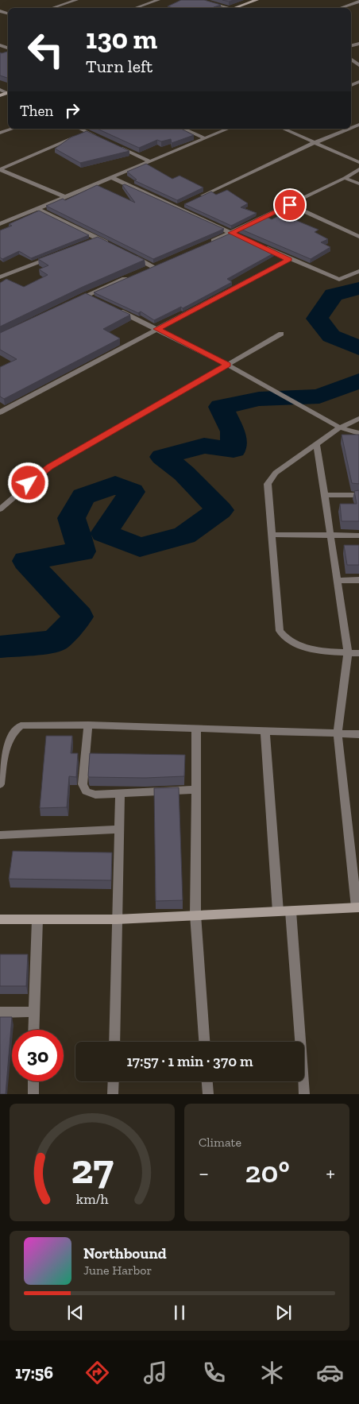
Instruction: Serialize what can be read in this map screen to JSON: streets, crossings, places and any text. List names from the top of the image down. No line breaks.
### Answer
{"page":{"turn":["130 m","Turn left"],"then":"Then","limit":"30","trip":"17:57 · 1 min · 370 m","tile":"Climate","heat":["−","20°","+"],"song":["Northbound","June Harbor"],"tabs":"17:56","gauge":["27","km/h"]}}
